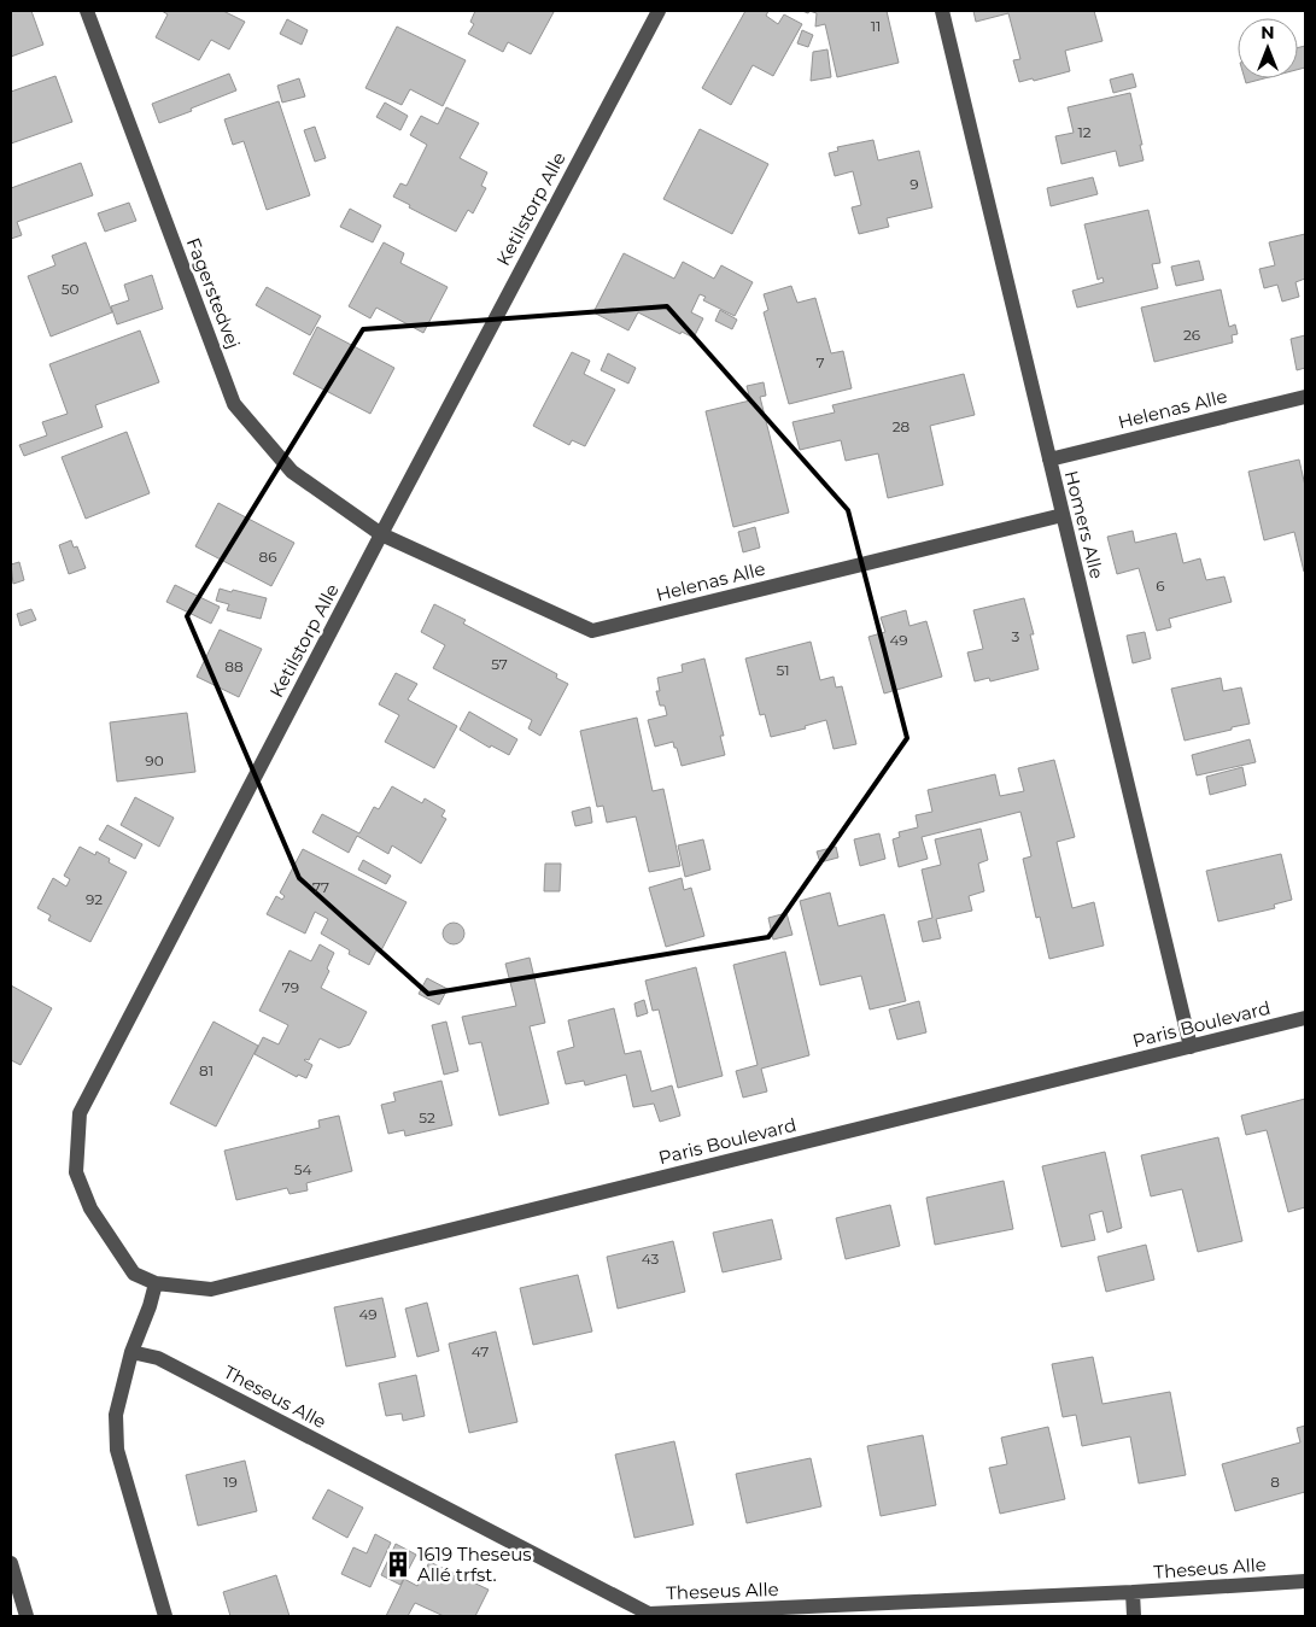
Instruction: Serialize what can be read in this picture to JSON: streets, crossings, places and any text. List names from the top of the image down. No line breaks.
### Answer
{"streets":{"street":["Ketilstorp Alle","Fagerstedvej","Helenas Alle","Homers Alle","Paris Boulevard","Theseus Alle"]},"crossings":[["Ketilstorp Alle","Fagerstedvej"],["Ketilstorp Alle","Helenas Alle"],["Ketilstorp Alle","Paris Boulevard"],["Fagerstedvej","Helenas Alle"],["Helenas Alle","Homers Alle"],["Homers Alle","Paris Boulevard"]],"places":{"building":["1619 Theseus Allé trfst."]},"house_numbers":["11","12","9","50","26","7","28","86","6","3","49","57","88","51","90","77","92","79","81","52","54","43","49","47","19","8"],"north":"top"}
